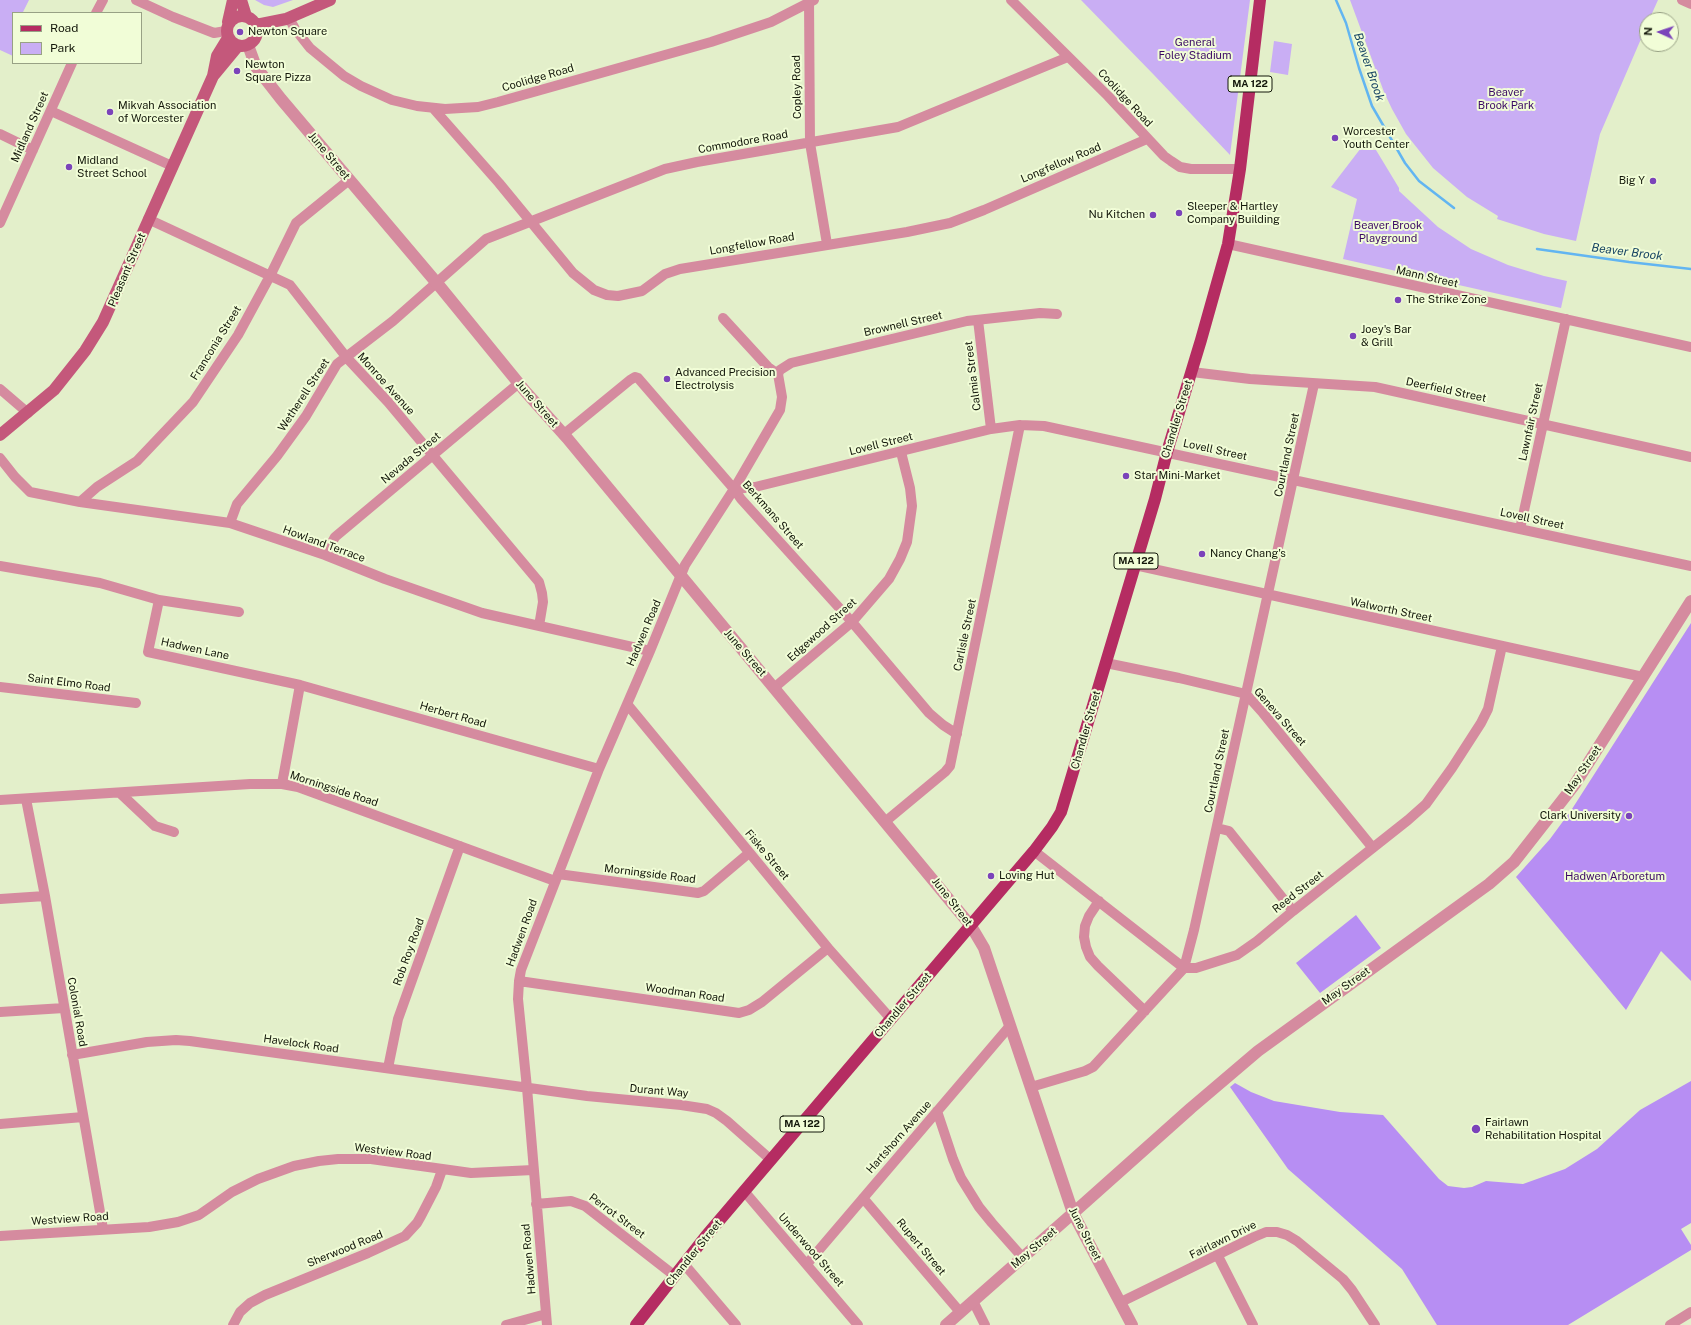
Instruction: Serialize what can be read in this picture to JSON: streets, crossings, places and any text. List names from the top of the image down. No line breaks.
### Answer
{"streets":{"main road":["MA 122","Pleasant Street","Chandler Street"],"street":["Coolidge Road","Copley Road","Midland Street","Commodore Road","June Street","Longfellow Road","Mann Street","Brownell Street","Franconia Street","Calmia Street","Monroe Avenue","Deerfield Street","Wetherell Street","Lawnfair Street","Lovell Street","Courtland Street","Nevada Street","Berkmans Street","Howland Terrace","Walworth Street","Edgewood Street","Hadwen Road","Carlisle Street","Hadwen Lane","Saint Elmo Road","Herbert Road","Geneva Street","May Street","Morningside Road","Fiske Street","Reed Street","Rob Roy Road","Woodman Road","Colonial Road","Havelock Road","Durant Way","Hartshorn Avenue","Westview Road","Perrot Street","Fairlawn Drive","Rupert Street","Sherwood Road","Underwood Street"]},"crossings":[["Coolidge Road","Copley Road"],["Coolidge Road","Commodore Road"],["Coolidge Road","Longfellow Road"],["Coolidge Road","Chandler Street"],["Copley Road","Commodore Road"],["Copley Road","Longfellow Road"],["Commodore Road","June Street"],["Commodore Road","Longfellow Road"],["Commodore Road","Wetherell Street"],["June Street","Pleasant Street"],["June Street","Franconia Street"],["June Street","Wetherell Street"],["June Street","Chandler Street"],["June Street","Courtland Street"],["June Street","Nevada Street"],["June Street","Berkmans Street"],["June Street","Edgewood Street"],["June Street","Hadwen Road"],["June Street","Carlisle Street"],["June Street","May Street"],["June Street","Hartshorn Avenue"],["June Street","Fairlawn Drive"],["Pleasant Street","Monroe Avenue"],["Mann Street","Chandler Street"],["Mann Street","Lawnfair Street"],["Brownell Street","Calmia Street"],["Franconia Street","Monroe Avenue"],["Franconia Street","Howland Terrace"],["Calmia Street","Lovell Street"],["Monroe Avenue","Wetherell Street"],["Monroe Avenue","Nevada Street"],["Monroe Avenue","Howland Terrace"],["Deerfield Street","Chandler Street"],["Deerfield Street","Lawnfair Street"],["Deerfield Street","Courtland Street"],["Wetherell Street","Howland Terrace"],["Chandler Street","Lovell Street"],["Chandler Street","Walworth Street"],["Chandler Street","Geneva Street"],["Chandler Street","Fiske Street"],["Chandler Street","Durant Way"],["Chandler Street","Perrot Street"],["Chandler Street","Underwood Street"],["Lawnfair Street","Lovell Street"],["Lovell Street","Courtland Street"],["Lovell Street","Berkmans Street"],["Lovell Street","Edgewood Street"],["Lovell Street","Carlisle Street"],["Courtland Street","Walworth Street"],["Courtland Street","Geneva Street"],["Courtland Street","Reed Street"],["Nevada Street","Howland Terrace"],["Berkmans Street","Edgewood Street"],["Berkmans Street","Carlisle Street"],["Howland Terrace","Hadwen Road"],["Walworth Street","May Street"],["Walworth Street","Reed Street"],["Hadwen Road","Herbert Road"],["Hadwen Road","Morningside Road"],["Hadwen Road","Fiske Street"],["Hadwen Road","Woodman Road"],["Hadwen Road","Havelock Road"],["Hadwen Road","Durant Way"],["Hadwen Road","Westview Road"],["Hadwen Road","Perrot Street"],["Hadwen Lane","Herbert Road"],["Geneva Street","Reed Street"],["May Street","Rupert Street"],["Morningside Road","Fiske Street"],["Morningside Road","Rob Roy Road"],["Morningside Road","Colonial Road"],["Fiske Street","Woodman Road"],["Rob Roy Road","Havelock Road"],["Colonial Road","Havelock Road"],["Colonial Road","Westview Road"],["Havelock Road","Durant Way"],["Hartshorn Avenue","Rupert Street"],["Hartshorn Avenue","Underwood Street"],["Westview Road","Sherwood Road"]],"water":["Beaver Brook"],"parks":["General Foley Stadium","Beaver Brook Park","Beaver Brook Playground","Hadwen Arboretum"],"places":["Newton Square","Newton Square Pizza","Mikvah Association of Worcester","Worcester Youth Center","Midland Street School","Big Y","Sleeper & Hartley Company Building","Nu Kitchen","The Strike Zone","Joey's Bar & Grill","Advanced Precision Electrolysis","Star Mini-Market","Nancy Chang's","Clark University","Loving Hut","Fairlawn Rehabilitation Hospital"],"legend":["Road","Park"],"north":"left"}
